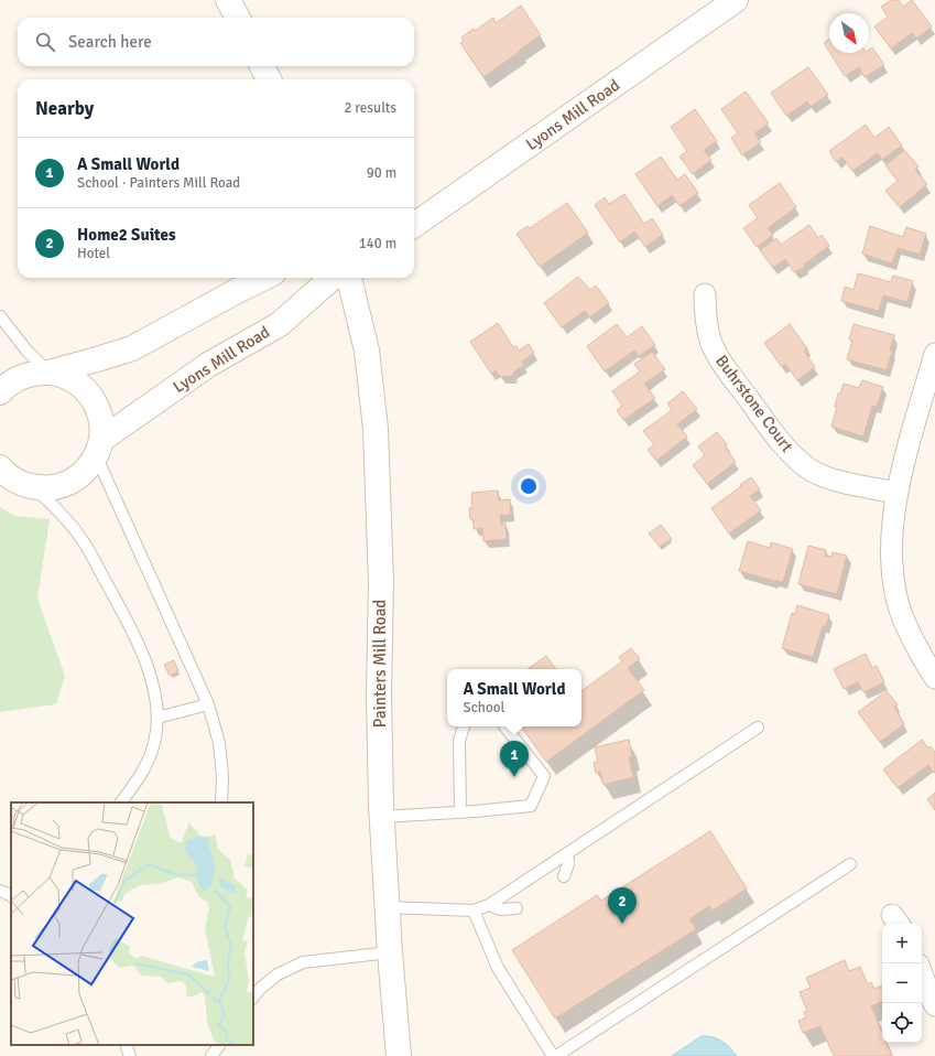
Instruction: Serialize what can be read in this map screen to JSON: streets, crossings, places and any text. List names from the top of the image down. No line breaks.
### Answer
{"streets":{"main road":["Lyons Mill Road","Painters Mill Road"],"street":["Buhrstone Court"]},"north":"bottom right","page":{"search":"Search here","heading":["Nearby","2 results"],"list":[{"mark":"1","name":"A Small World","note":"School · Painters Mill Road","value":"90 m"},{"mark":"2","name":"Home2 Suites","note":"Hotel","value":"140 m"}],"popup":["A Small World","School"],"pins":["1","2"],"map_buttons":["+","−"]}}
